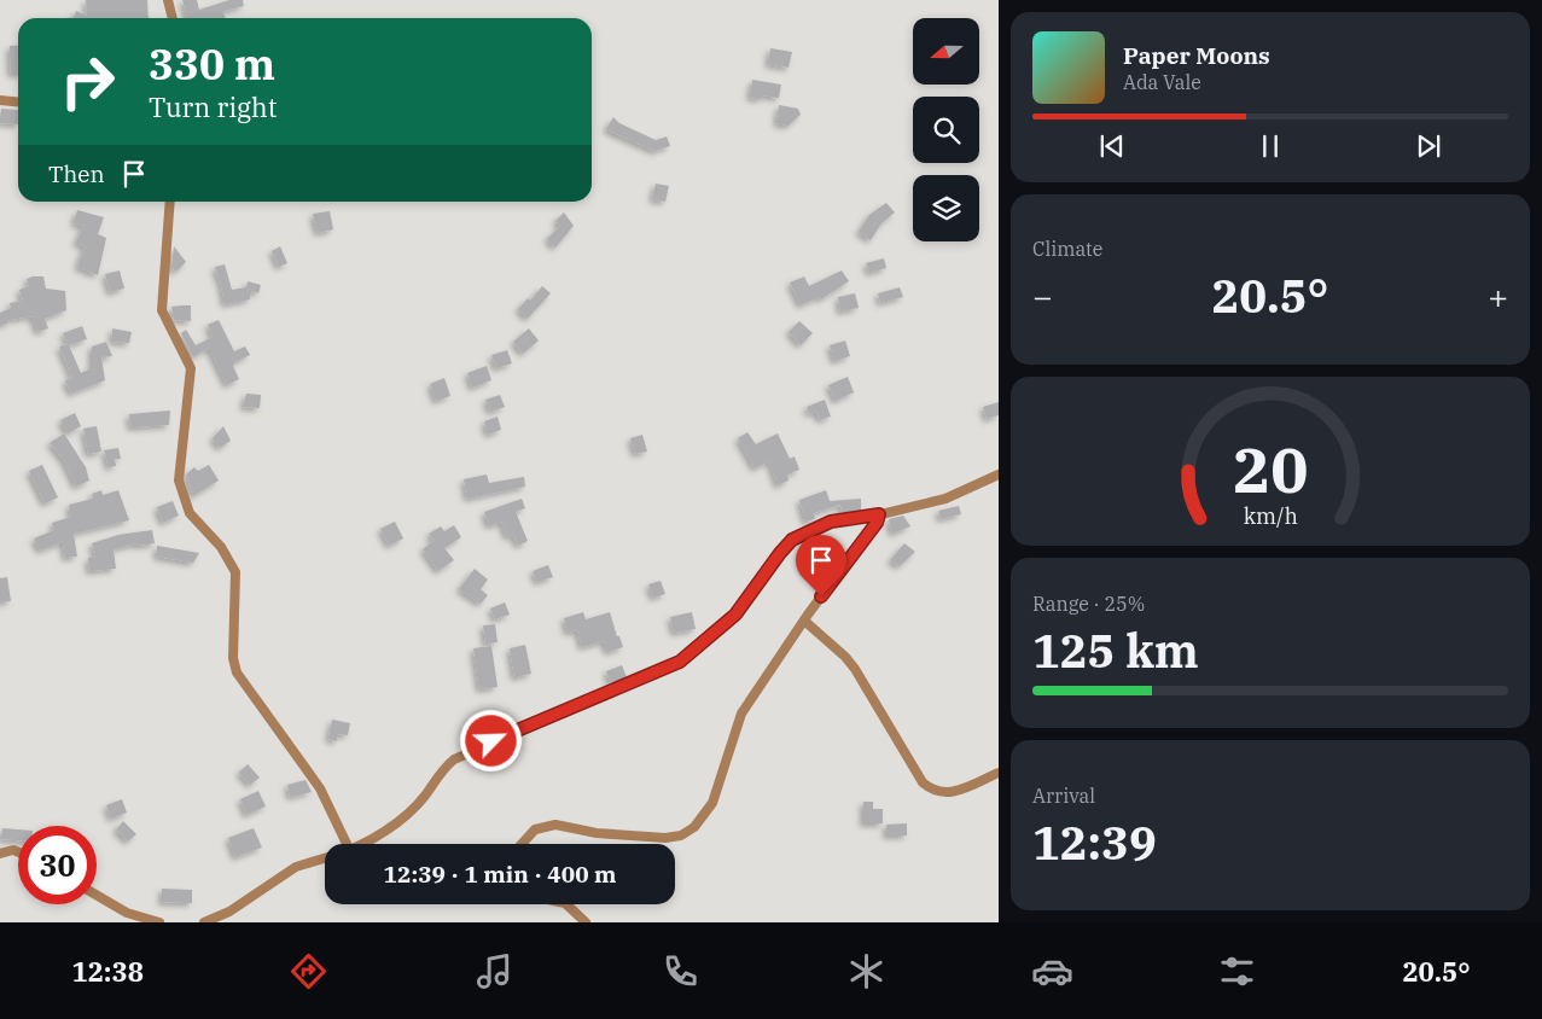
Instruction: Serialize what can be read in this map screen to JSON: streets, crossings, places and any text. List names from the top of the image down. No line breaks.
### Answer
{"north":"left","page":{"turn":["330 m","Turn right"],"song":["Paper Moons","Ada Vale"],"then":"Then","tile":["Climate",["Range · 25%","125 km"],["Arrival","12:39"]],"heat":["−","20.5°","+"],"limit":"30","trip":"12:39 · 1 min · 400 m","tabs":["12:38","20.5°"],"gauge":["20","km/h"]}}
